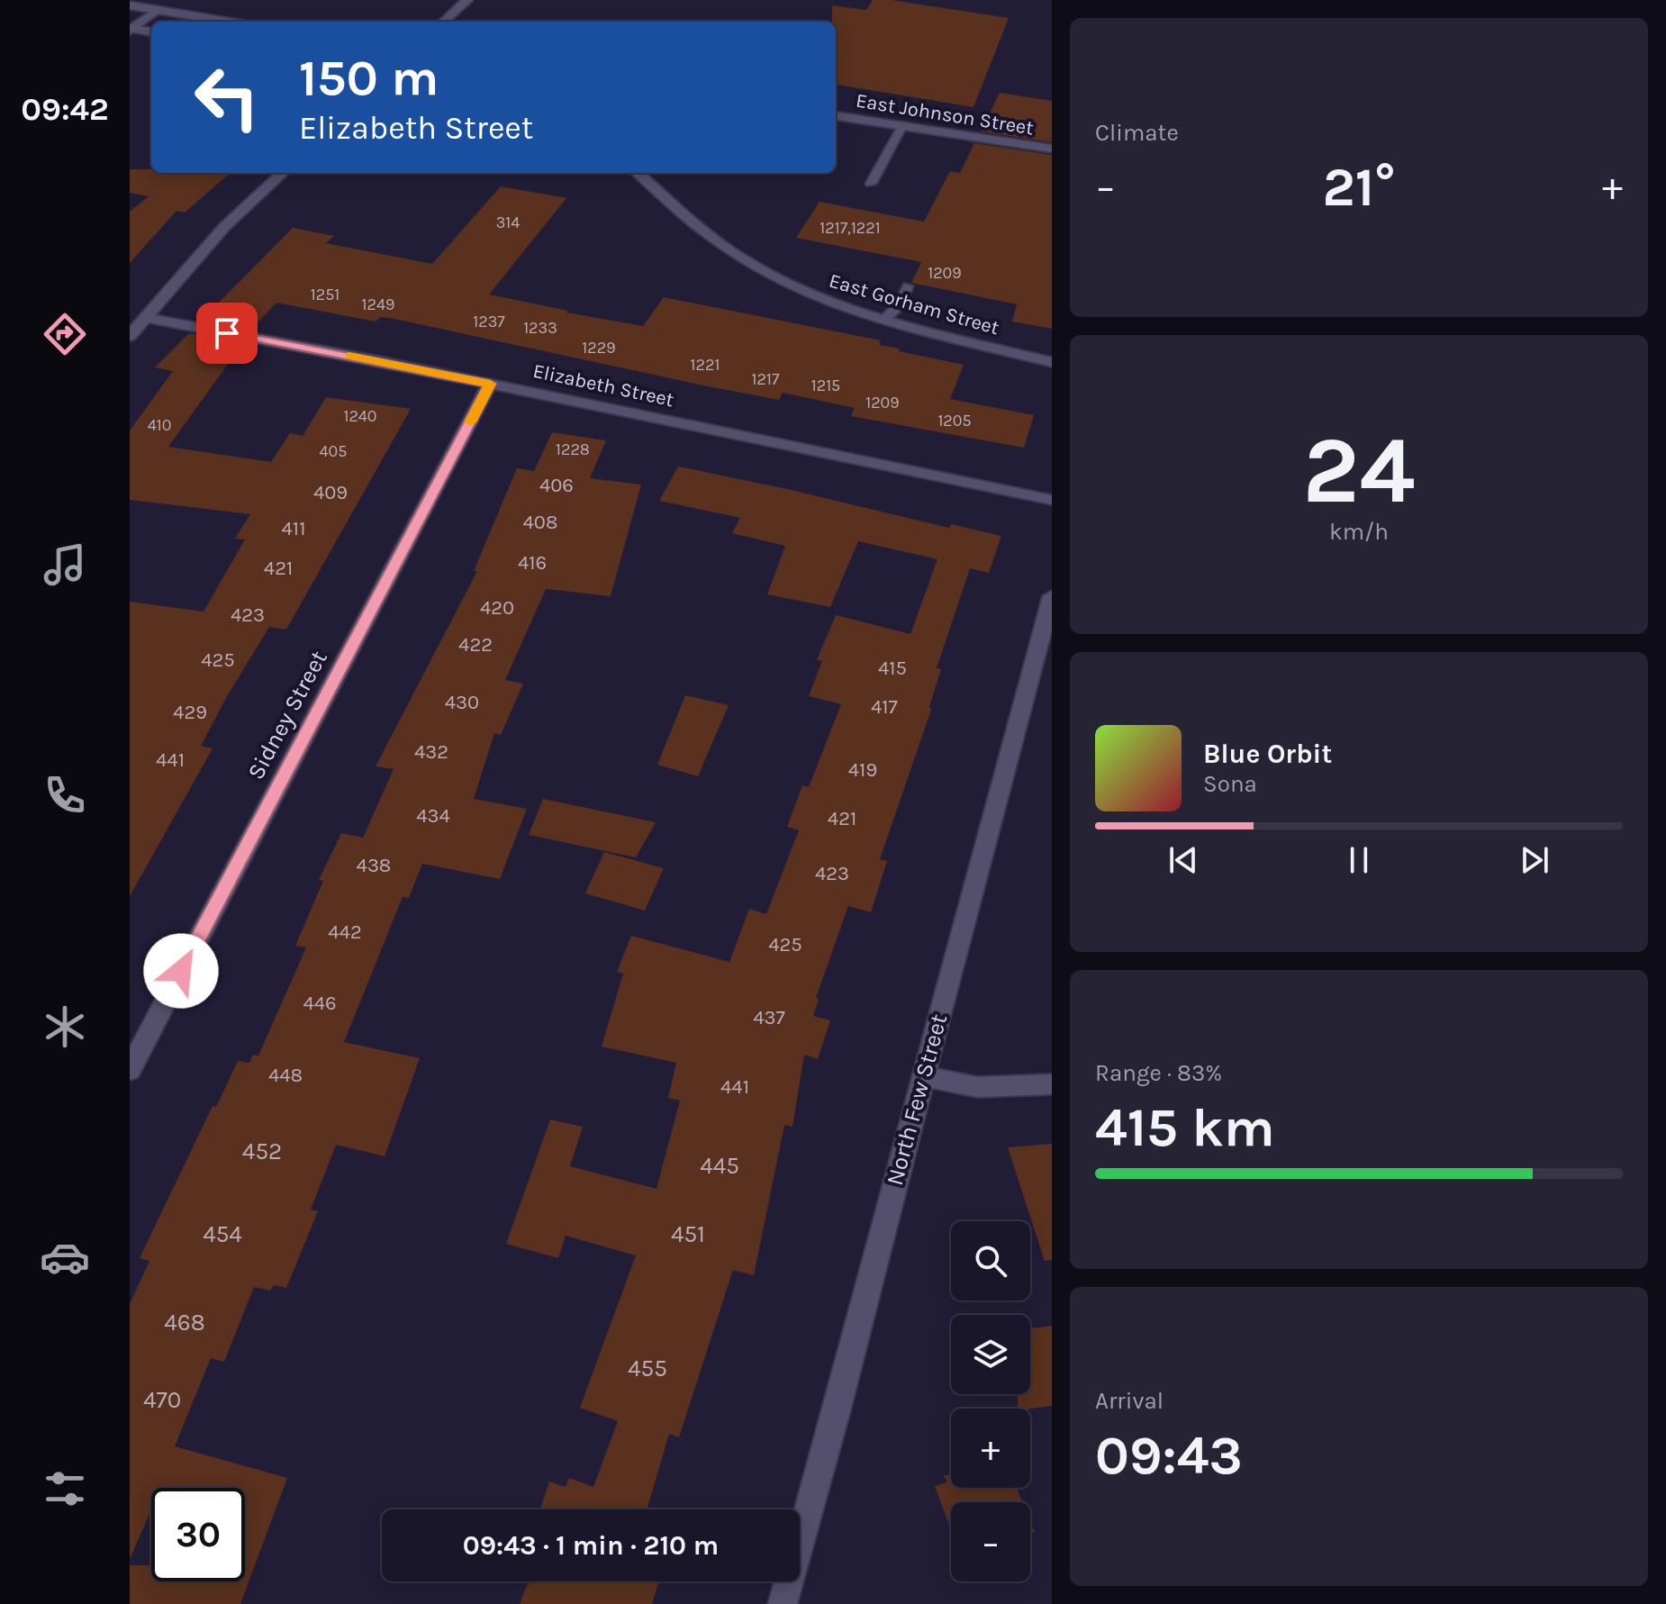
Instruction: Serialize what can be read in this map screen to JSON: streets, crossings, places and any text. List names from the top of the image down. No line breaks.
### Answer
{"streets":{"street":["East Johnson Street","East Gorham Street","Elizabeth Street","Sidney Street","North Few Street"]},"crossings":[["Elizabeth Street","Sidney Street"]],"house_numbers":["314","1217,1221","1209","1251","1249","1237","1233","1229","1221","1217","1215","1209","1240","1205","410","1228","405","406","409","408","411","416","421","420","423","422","425","415","430","417","429","432","441","419","434","421","438","423","442","425","446","437","448","441","452","445","454","451","468","455","470"],"page":{"tabs":"09:42","tile":["Climate",["24","km/h"],["Range · 83%","415 km"],["Arrival","09:43"]],"turn":["150 m","Elizabeth Street"],"heat":["−","21°","+"],"song":["Blue Orbit","Sona"],"map_buttons":["+","−"],"limit":"30","trip":"09:43 · 1 min · 210 m"}}
